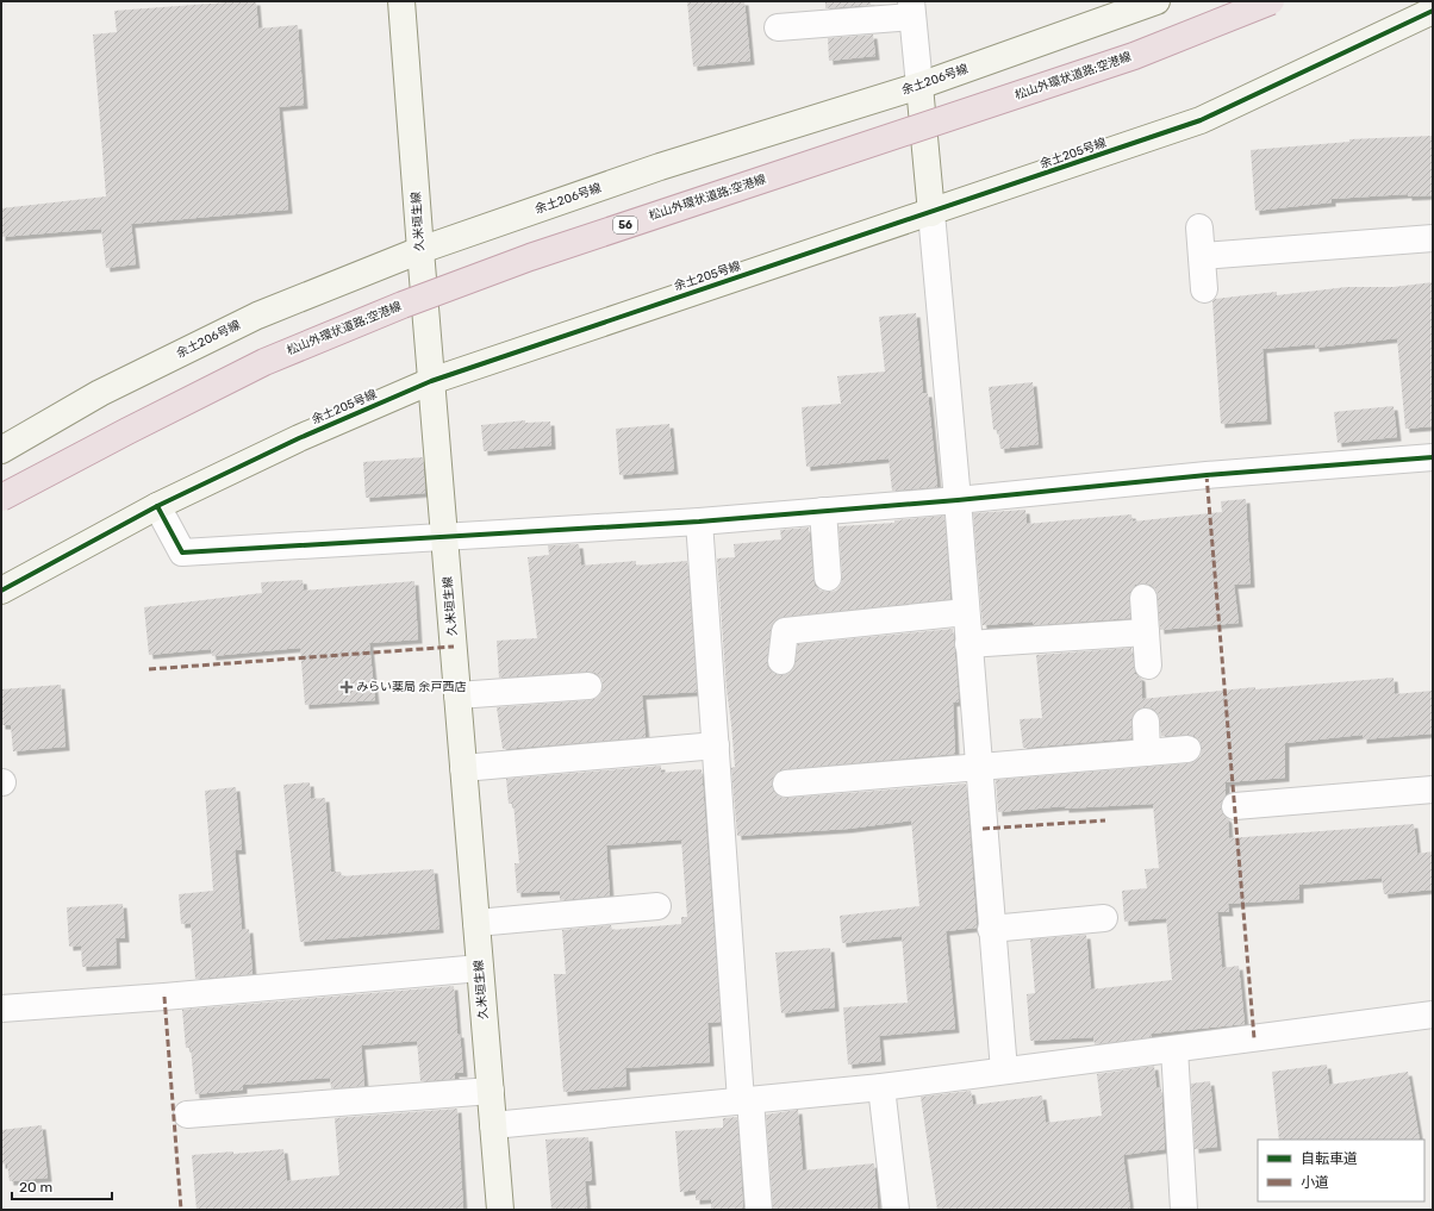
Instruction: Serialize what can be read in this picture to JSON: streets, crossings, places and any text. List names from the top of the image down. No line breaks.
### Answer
{"streets":{"highway":["松山外環状道路;空港線","56"],"street":["余土206号線","余土205号線","久米垣生線"]},"crossings":[["余土206号線","久米垣生線"],["余土205号線","久米垣生線"]],"places":{"health":["みらい薬局 余戸西店"]},"legend":["自転車道","小道"],"scale_bar":"20 m"}
